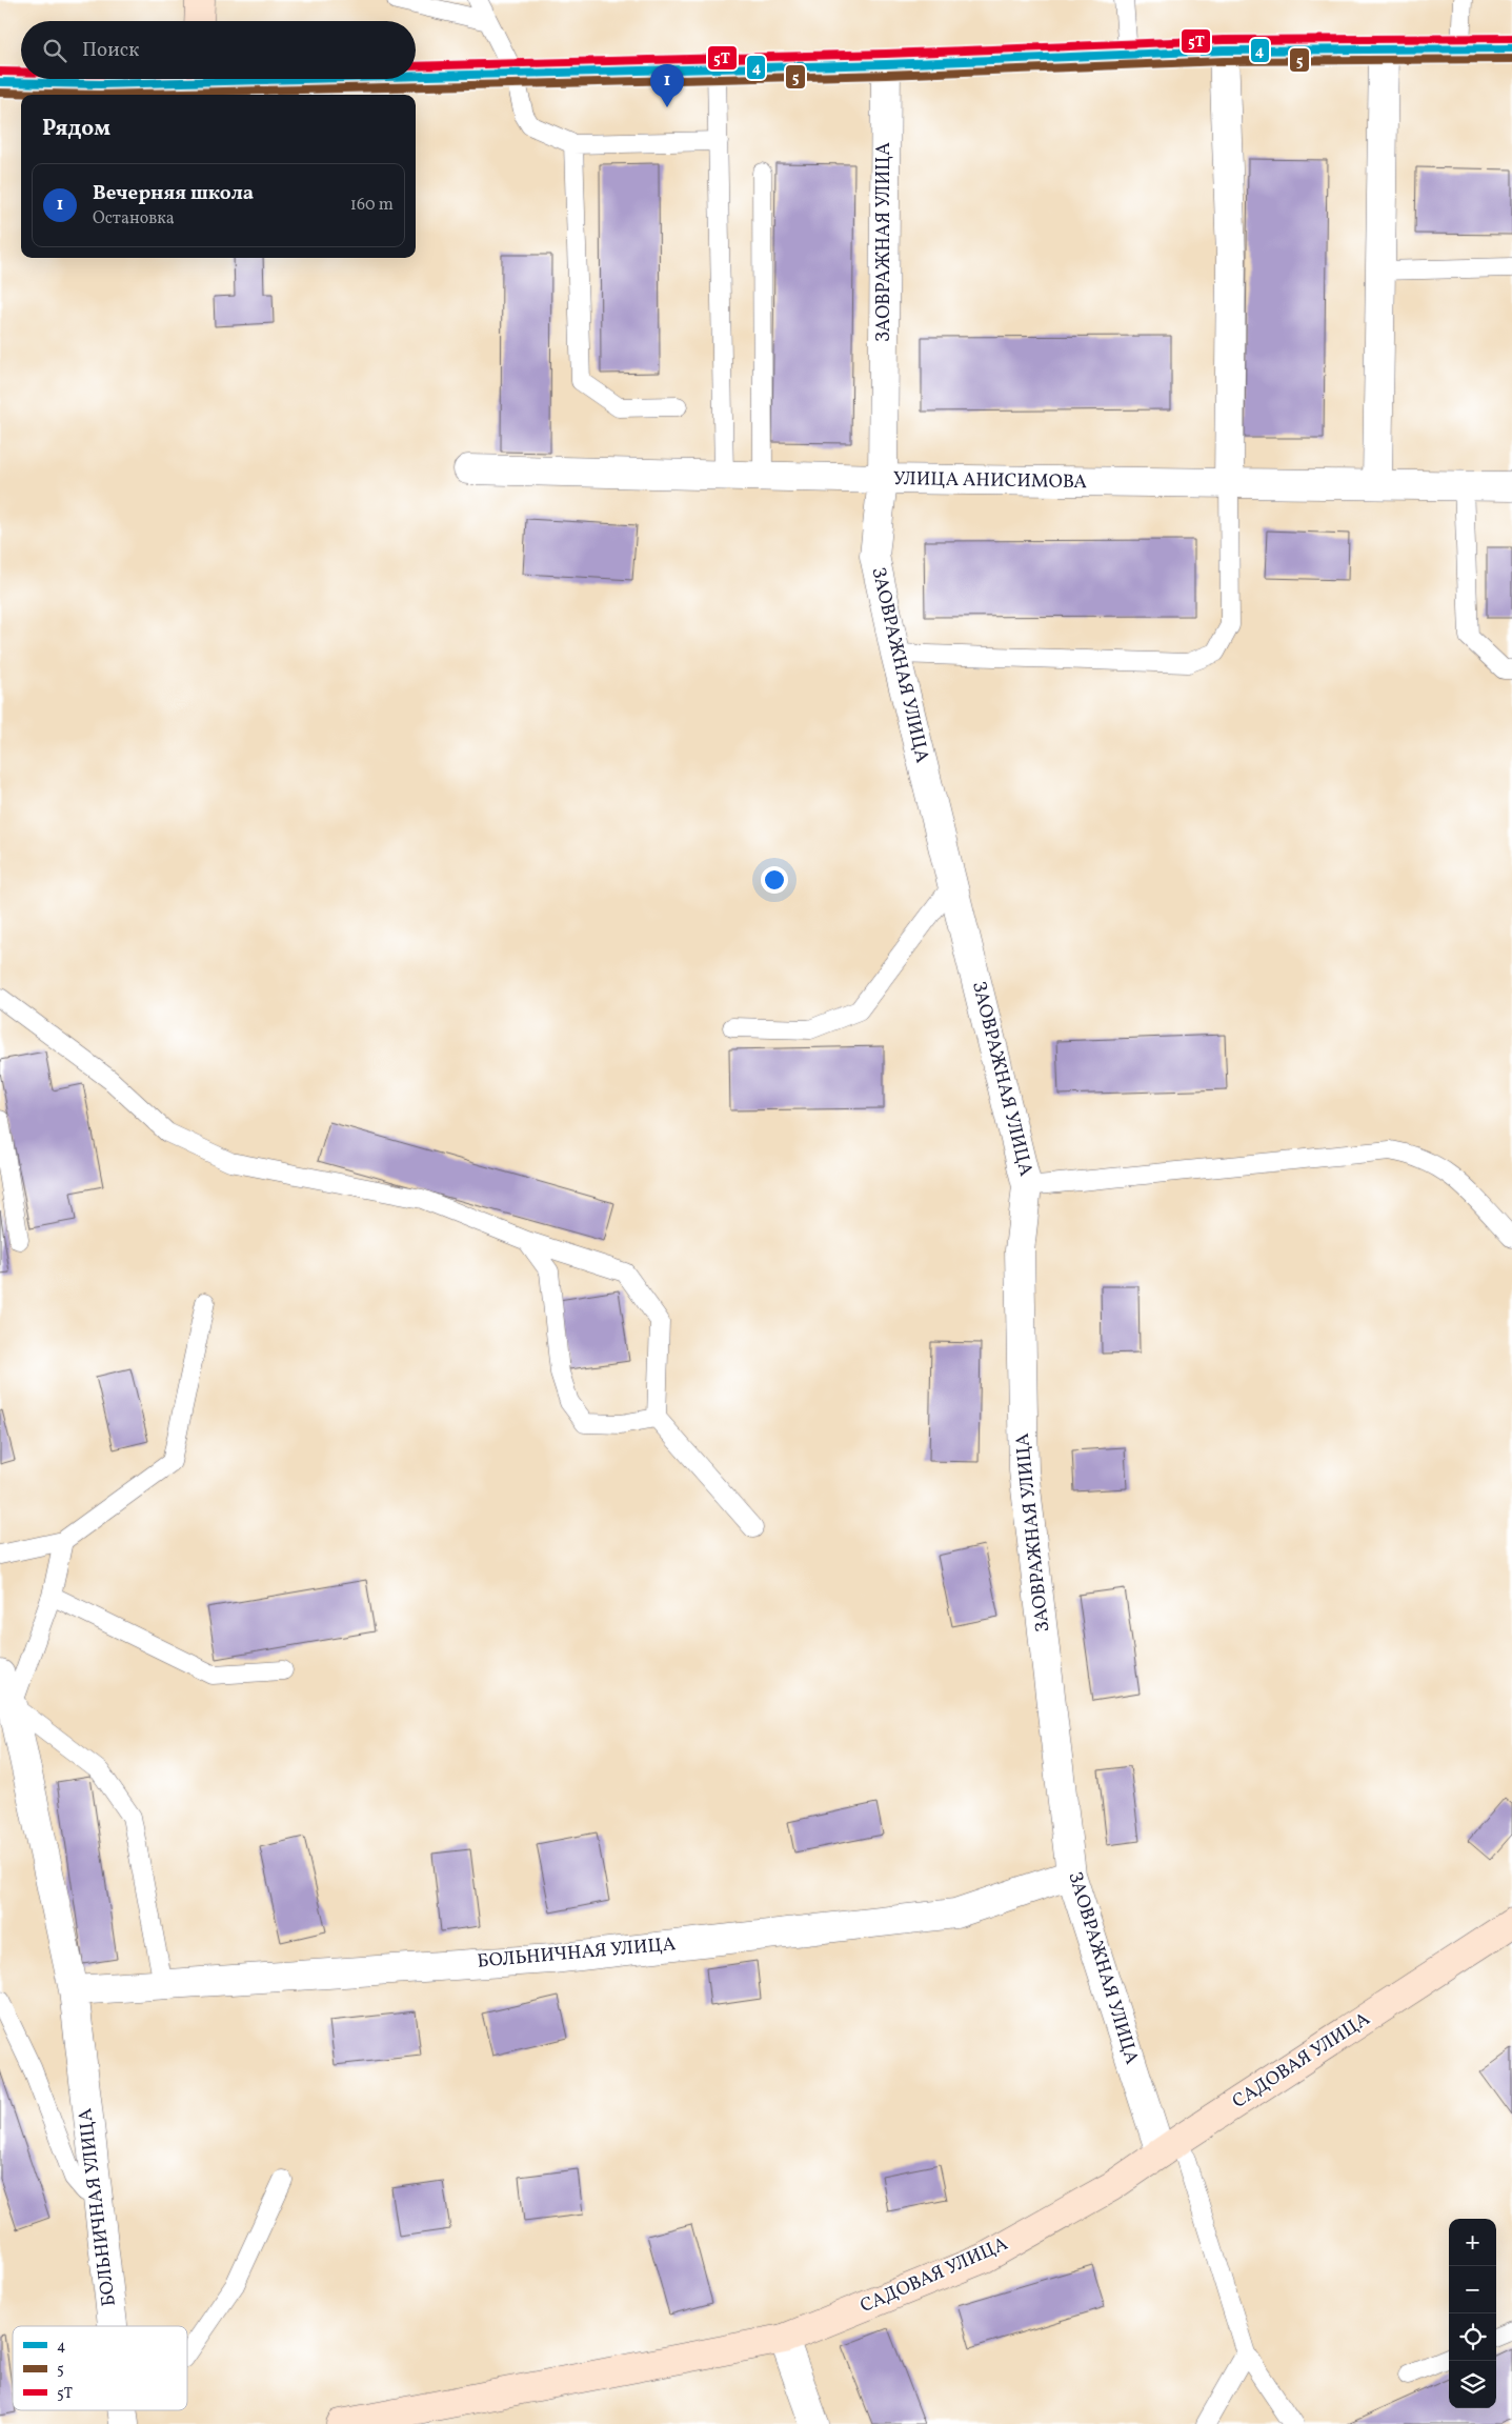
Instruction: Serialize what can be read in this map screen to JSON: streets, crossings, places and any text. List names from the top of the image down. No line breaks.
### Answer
{"streets":{"main road":["САДОВАЯ УЛИЦА"],"street":["ЗАОВРАЖНАЯ УЛИЦА","УЛИЦА АНИСИМОВА","БОЛЬНИЧНАЯ УЛИЦА"]},"crossings":[["ЗАОВРАЖНАЯ УЛИЦА","УЛИЦА АНИСИМОВА"],["ЗАОВРАЖНАЯ УЛИЦА","БОЛЬНИЧНАЯ УЛИЦА"],["ЗАОВРАЖНАЯ УЛИЦА","САДОВАЯ УЛИЦА"]],"lines":["transit line 5Т","transit line 4","transit line 5"],"legend":["4","5","5Т"],"page":{"search":"Поиск","pins":"1","heading":"Рядом","list":[{"mark":"1","name":"Вечерняя школа","note":"Остановка","value":"160 m"}],"map_buttons":["+","−"]}}
